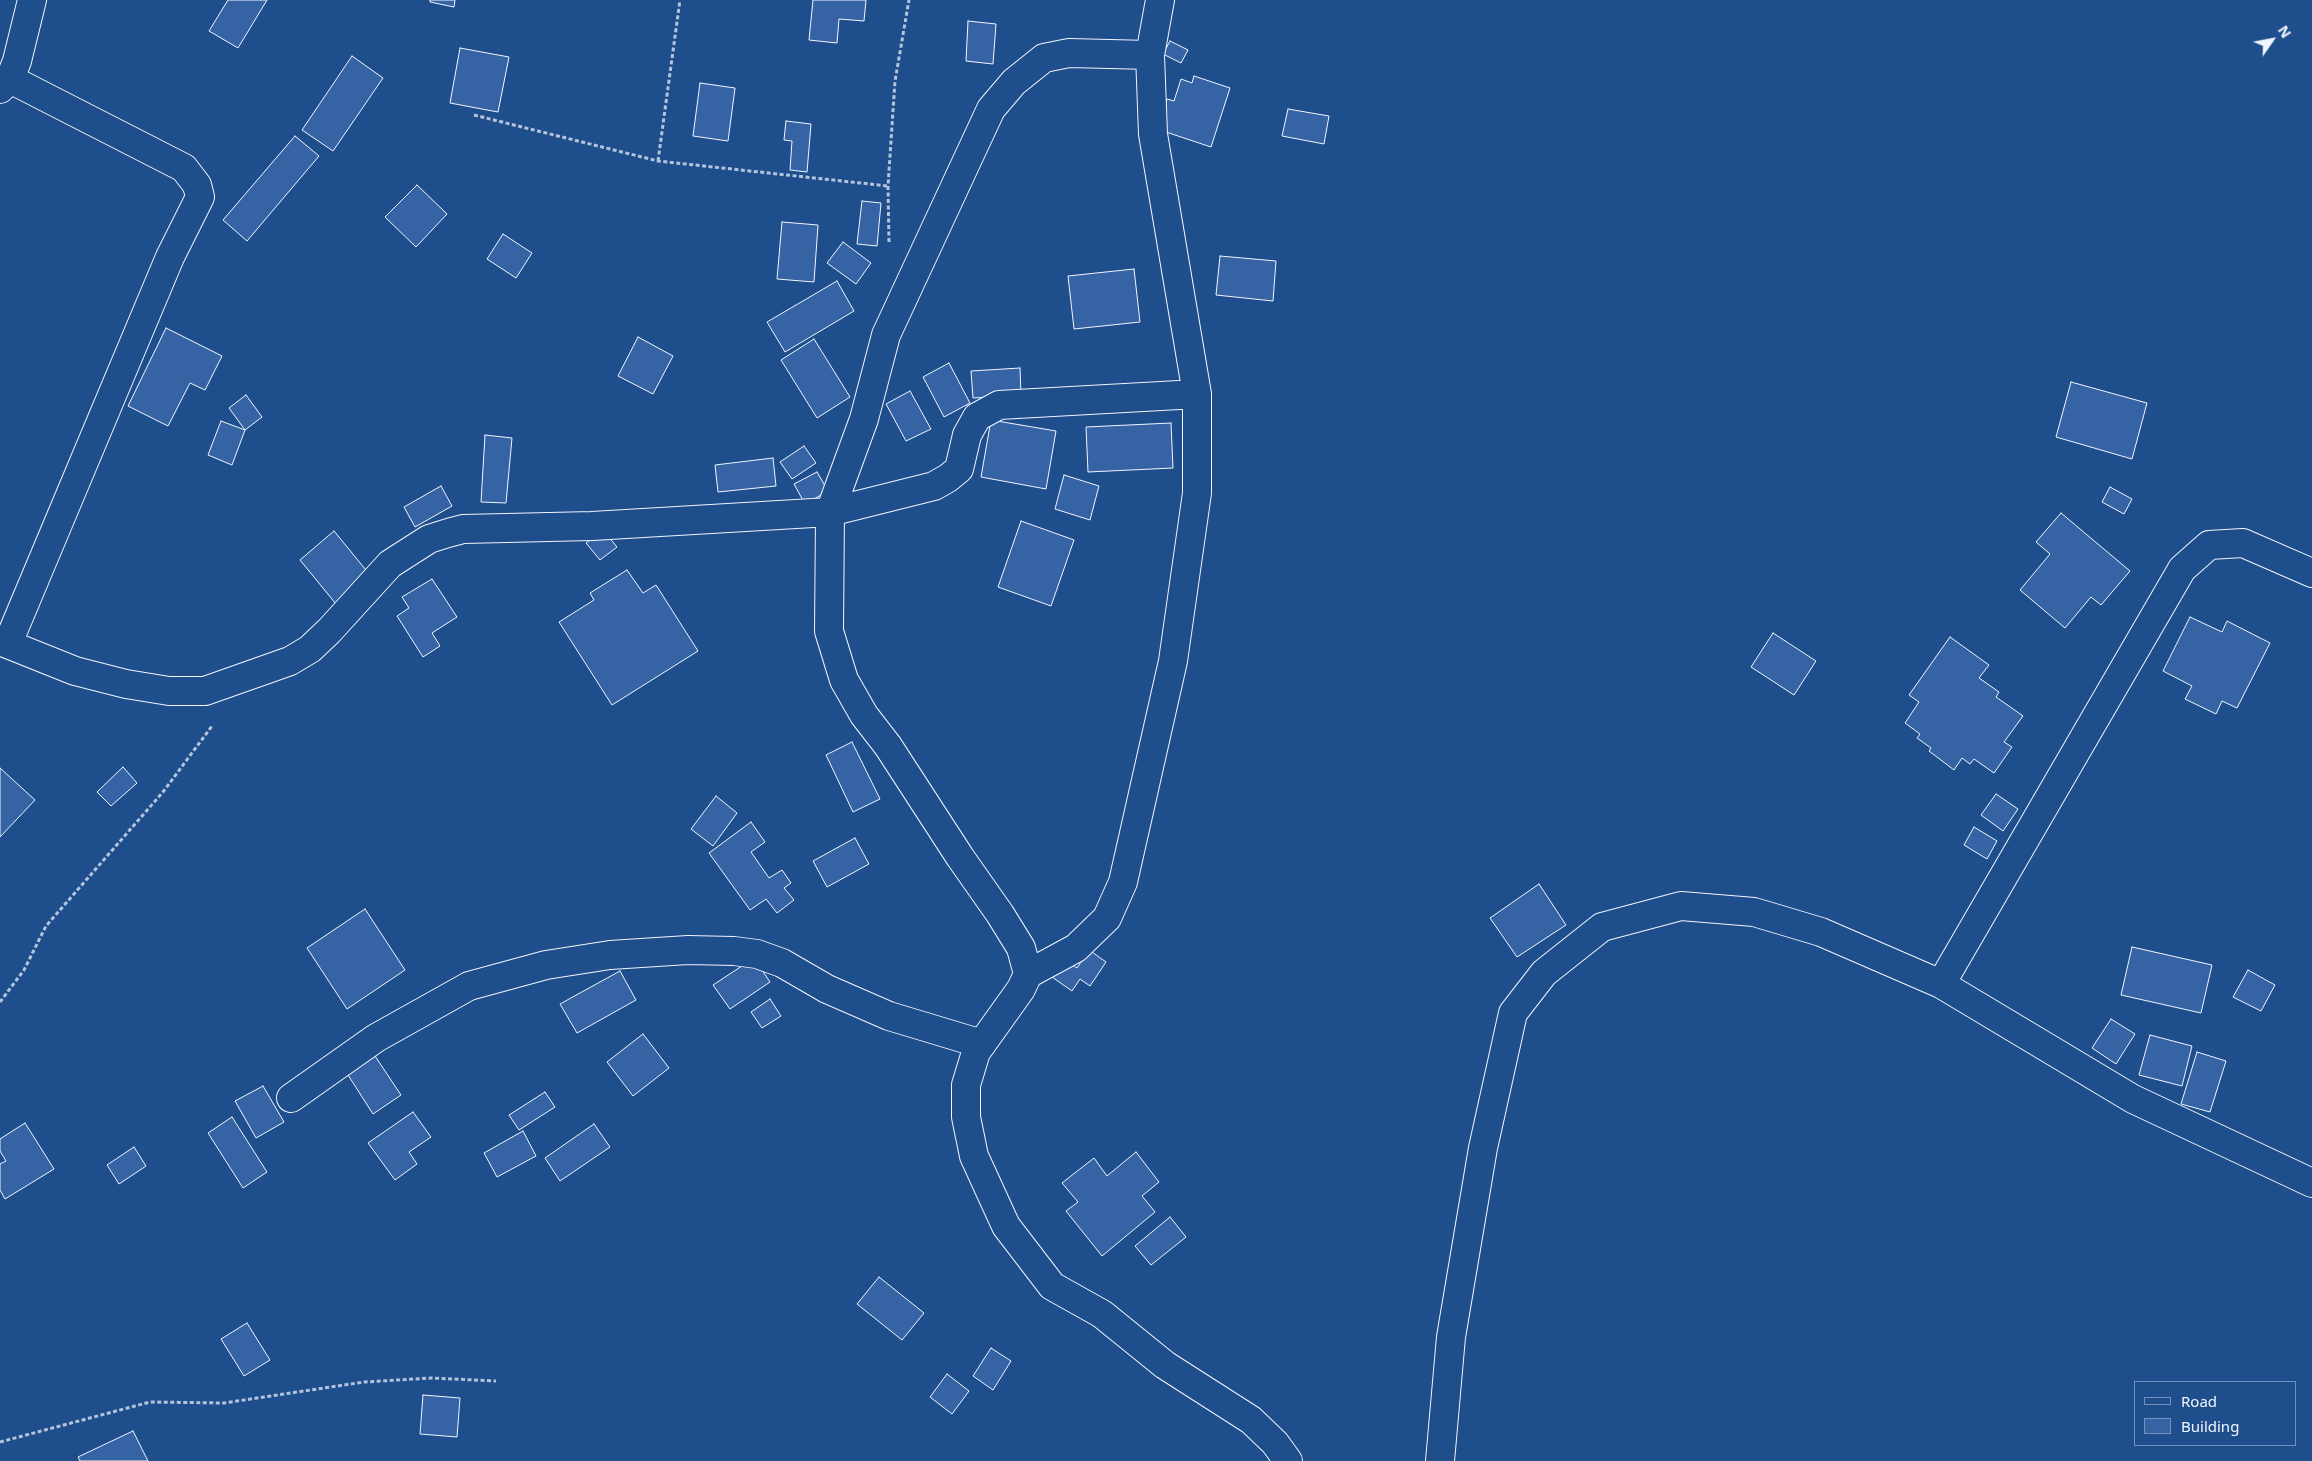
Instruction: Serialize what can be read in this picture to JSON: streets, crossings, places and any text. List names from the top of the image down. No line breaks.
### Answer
{"legend":["Road","Building"],"north":"top right"}
